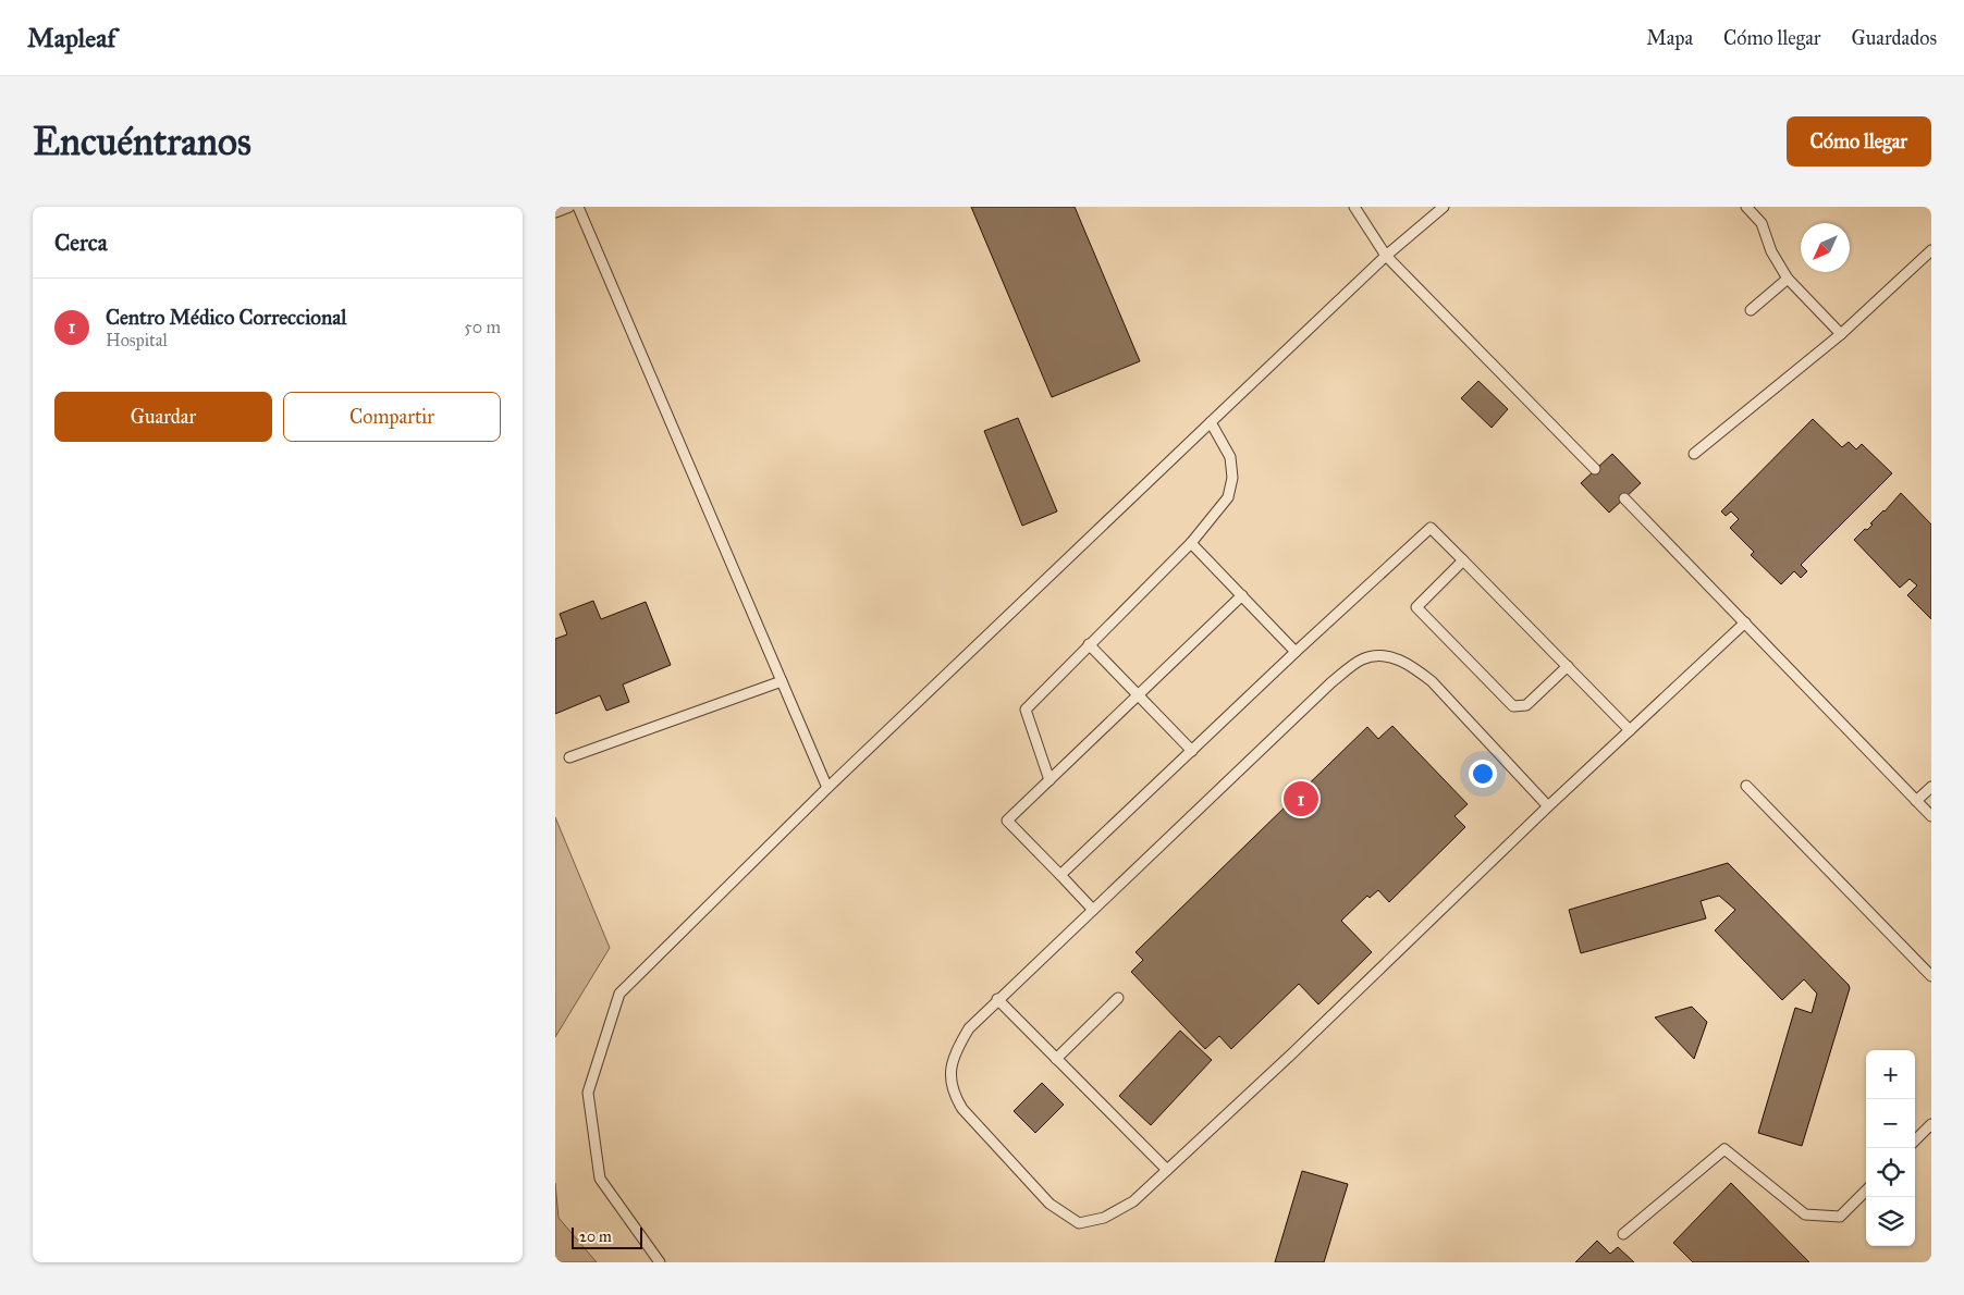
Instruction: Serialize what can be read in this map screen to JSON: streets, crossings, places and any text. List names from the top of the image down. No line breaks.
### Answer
{"scale_bar":"20 m","north":"bottom left","page":{"header":"Mapleaf","nav":["Mapa","Cómo llegar","Guardados"],"buttons":["Cómo llegar",["Guardar","Compartir"]],"title":"Encuéntranos","heading":"Cerca","list":[{"mark":"1","name":"Centro Médico Correccional","note":"Hospital","value":"50 m"}],"pins":"1","map_buttons":["+","−"],"scale":"20 m"}}
